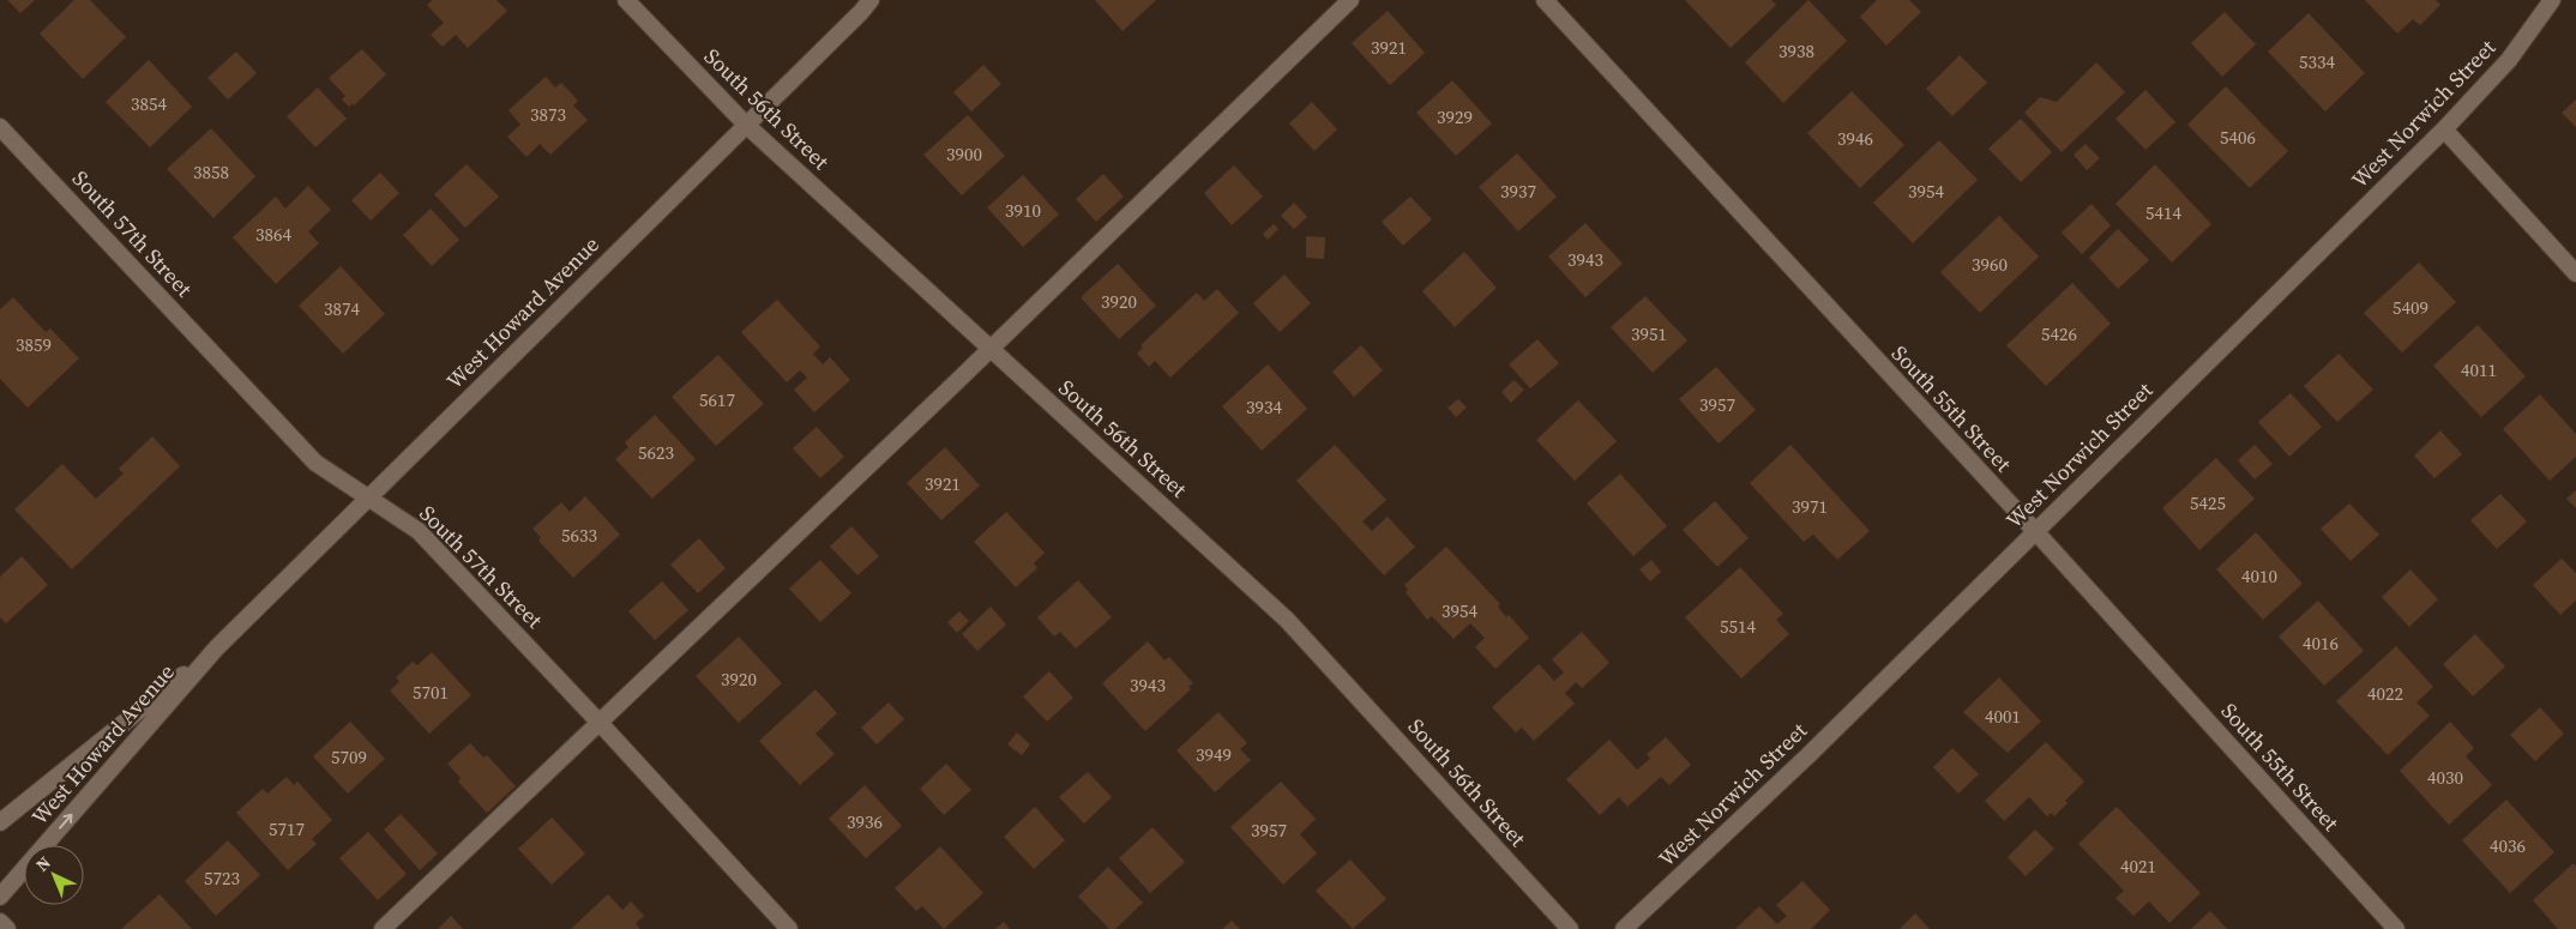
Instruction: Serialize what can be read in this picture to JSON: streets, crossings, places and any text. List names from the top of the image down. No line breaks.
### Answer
{"streets":{"street":["South 56th Street","West Norwich Street","South 57th Street","West Howard Avenue","South 55th Street"]},"crossings":[["South 56th Street","West Howard Avenue"],["West Norwich Street","South 55th Street"],["South 57th Street","West Howard Avenue"]],"house_numbers":["3921","3938","5334","3854","3873","3929","5406","3946","3900","3858","3937","3954","3910","5414","3864","3943","3960","3920","5409","3874","3951","5426","3859","4011","5617","3957","3934","5623","3921","5425","3971","5633","4010","3954","5514","4016","3920","3943","5701","4022","4001","3949","5709","4030","3936","5717","3957","4036","4021","5723"],"north":"top left"}
